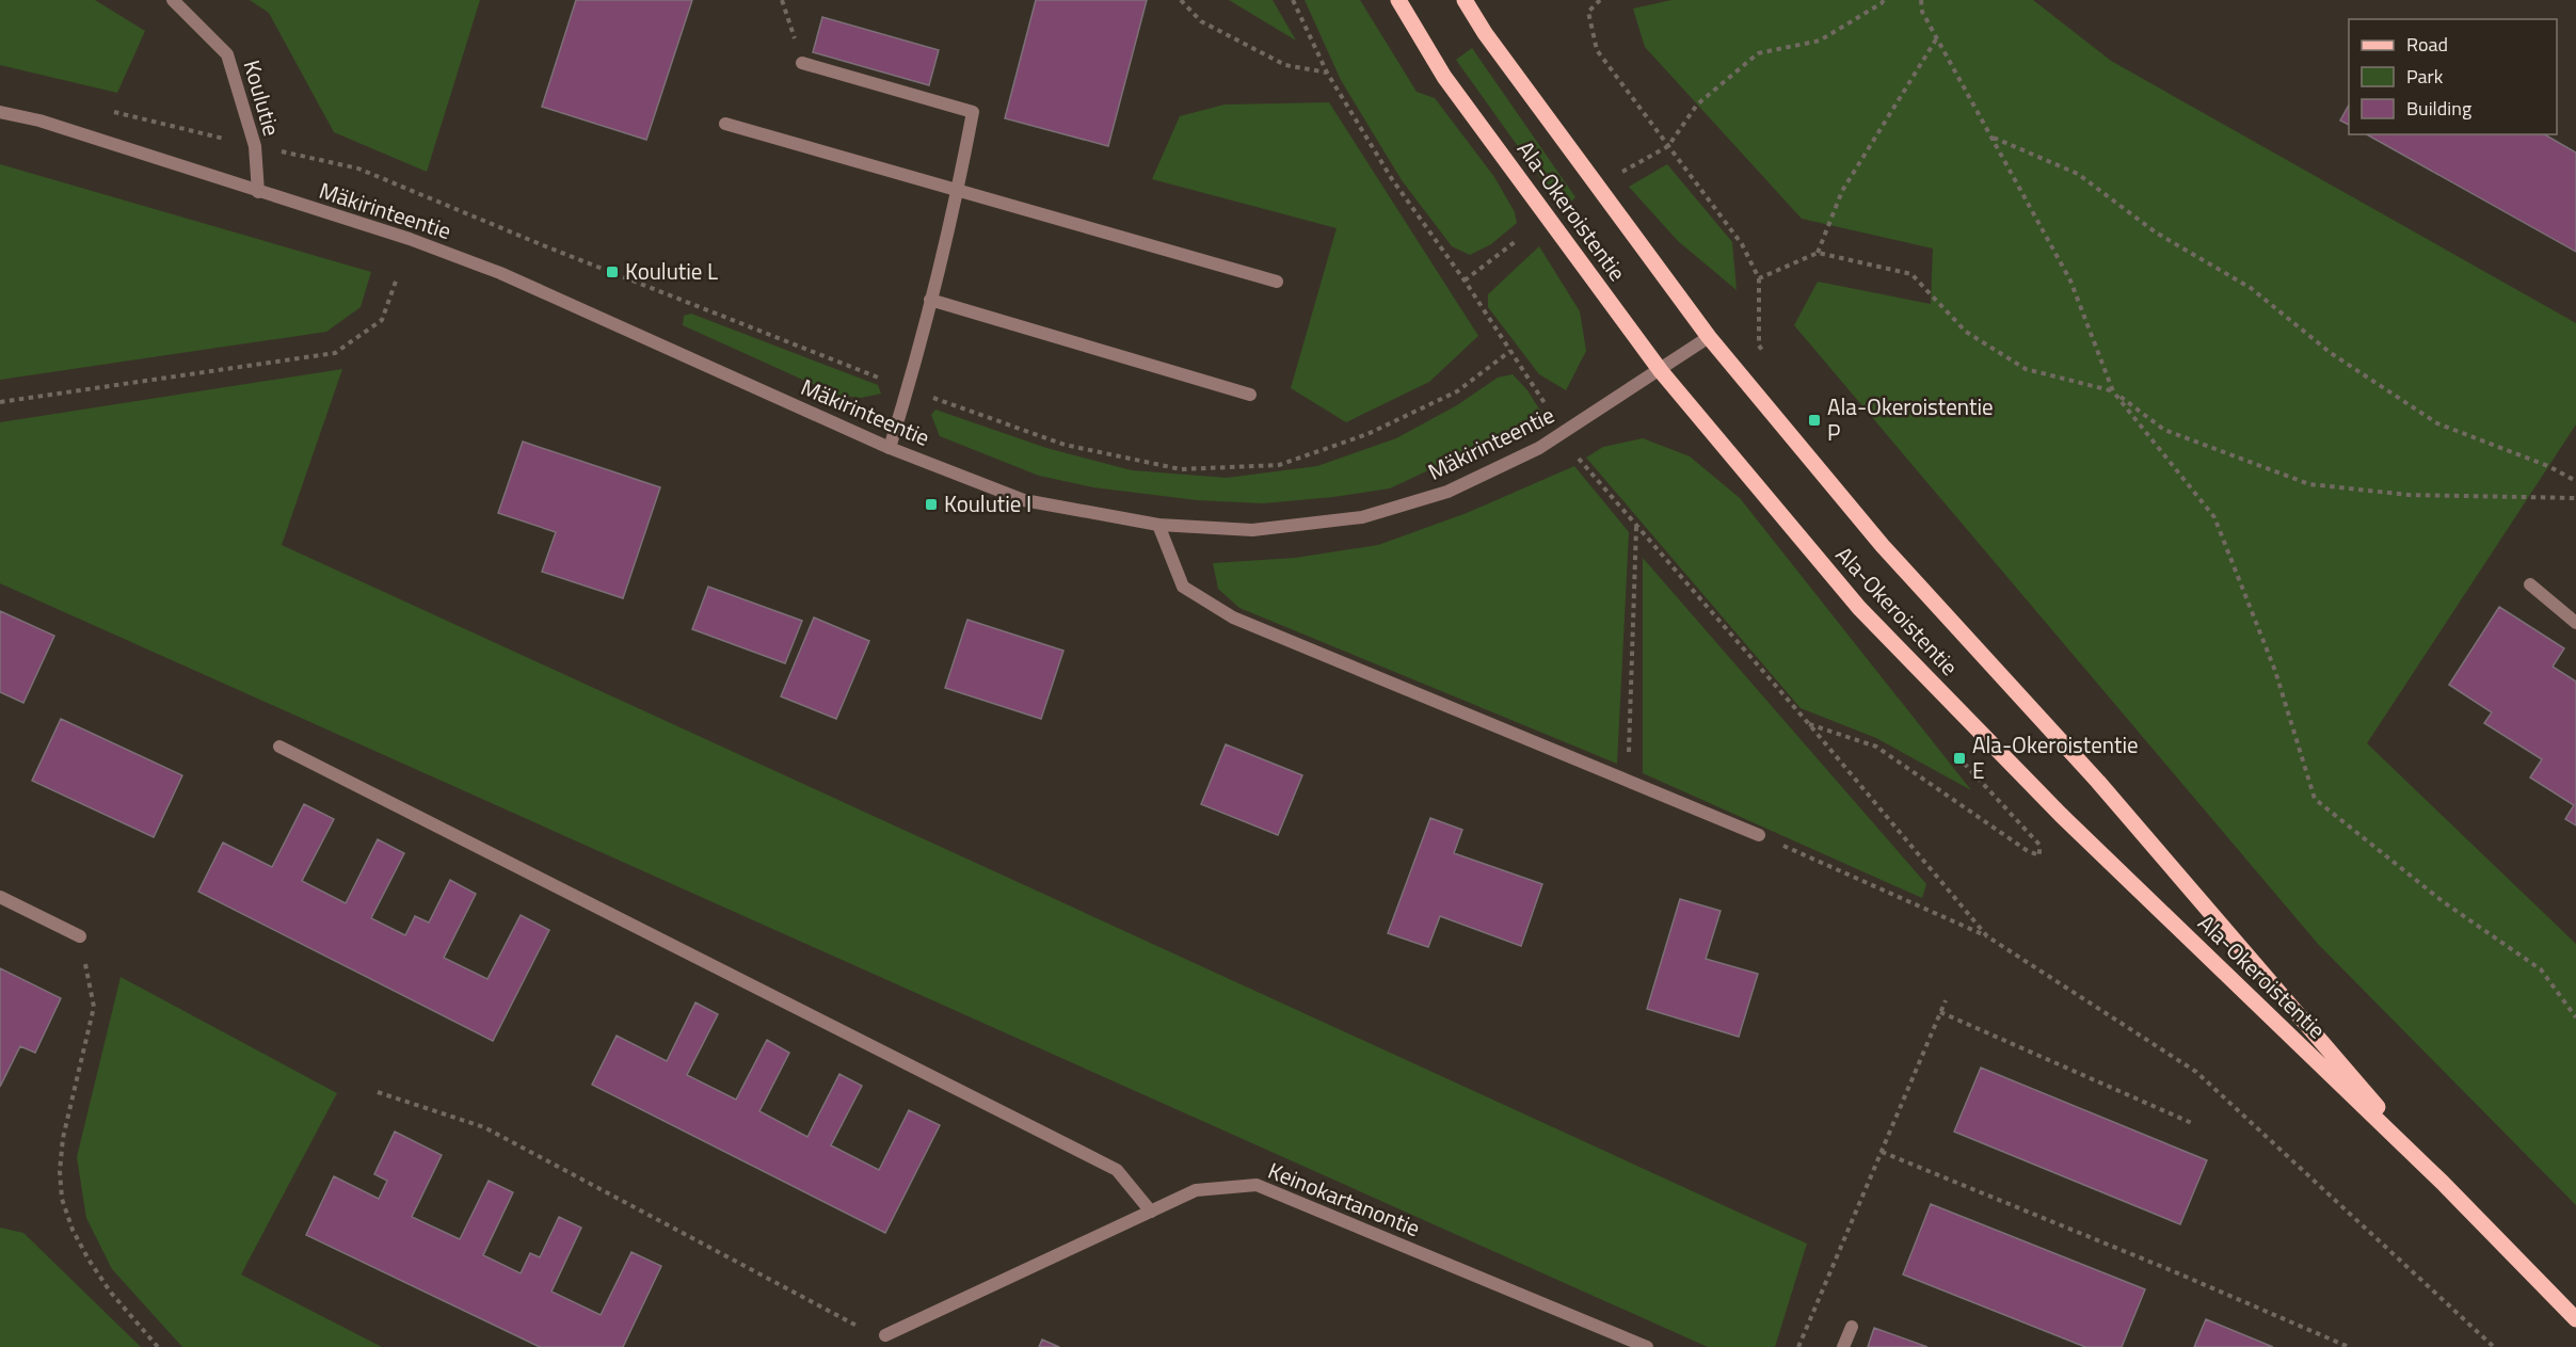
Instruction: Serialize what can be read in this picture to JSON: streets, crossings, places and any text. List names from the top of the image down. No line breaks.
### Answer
{"streets":{"main road":["Ala-Okeroistentie"],"street":["Koulutie","Mäkirinteentie","Keinokartanontie"]},"crossings":[["Koulutie","Mäkirinteentie"],["Mäkirinteentie","Ala-Okeroistentie"]],"places":{"transit":["Koulutie L","Ala-Okeroistentie P","Koulutie I","Ala-Okeroistentie E"]},"legend":["Road","Park","Building"]}
